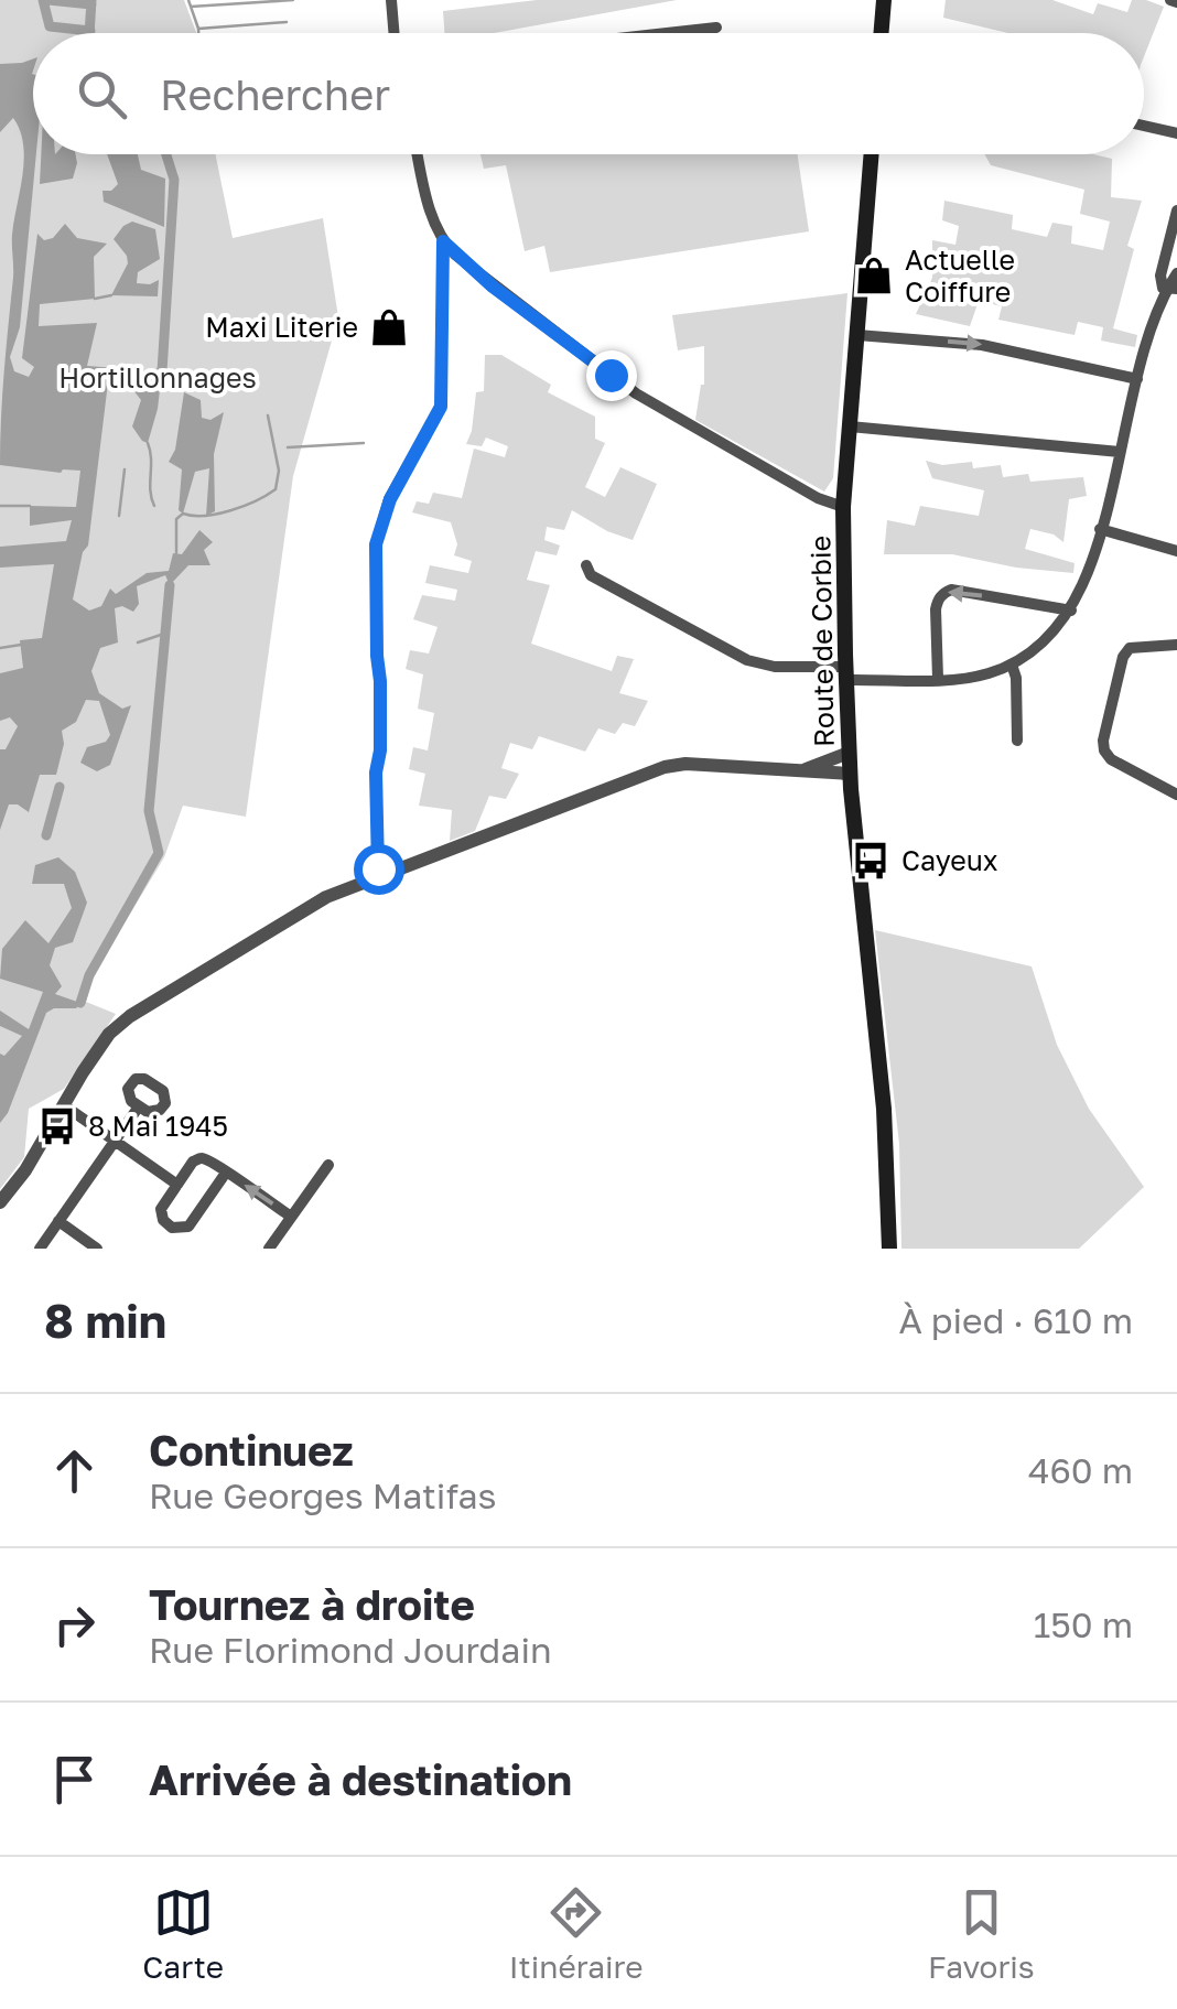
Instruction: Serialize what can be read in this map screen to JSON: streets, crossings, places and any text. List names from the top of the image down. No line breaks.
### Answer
{"streets":{"main road":["Route de Corbie"]},"parks":["Hortillonnages"],"places":{"shop":["Actuelle Coiffure","Maxi Literie"],"bus stop":["Cayeux","8 Mai 1945"]},"page":{"search":"Rechercher","heading":["8 min","À pied · 610 m"],"list":[["Continuez","Rue Georges Matifas","460 m"],["Tournez à droite","Rue Florimond Jourdain","150 m"],"Arrivée à destination"],"nav":["Carte","Itinéraire","Favoris"]}}
